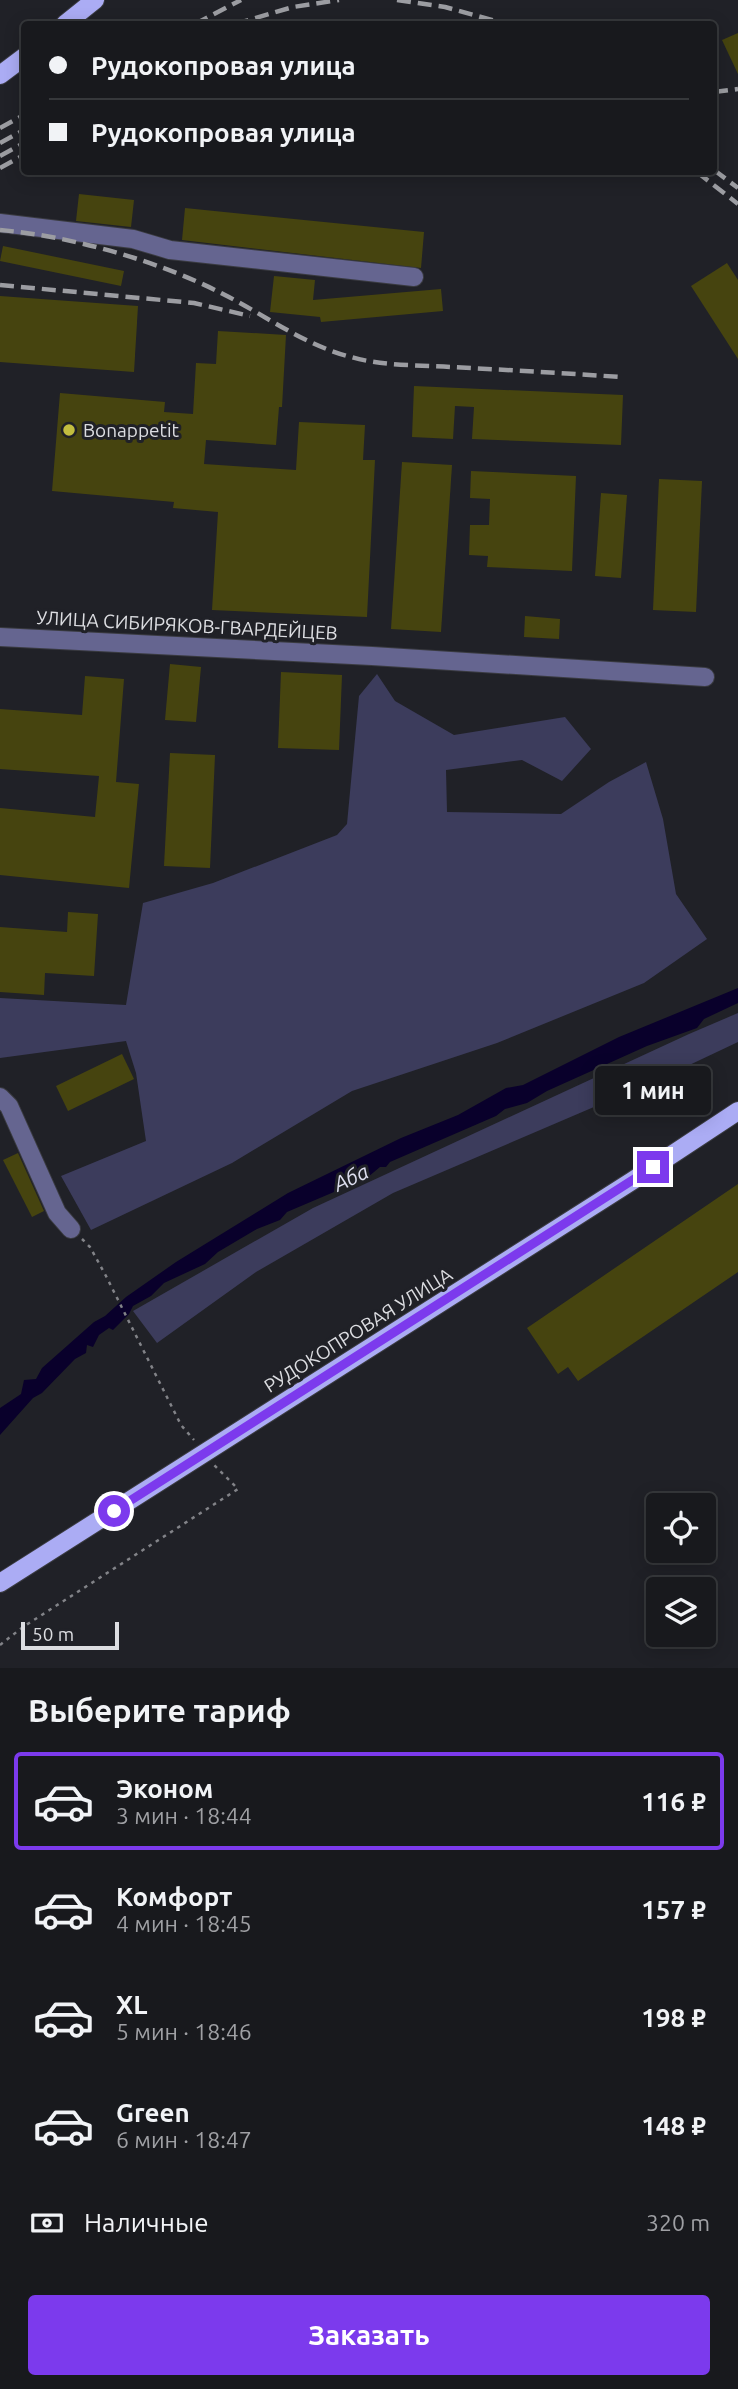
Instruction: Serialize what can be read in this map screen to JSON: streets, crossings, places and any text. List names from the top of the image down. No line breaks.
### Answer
{"streets":{"main road":["РУДОКОПРОВАЯ УЛИЦА"],"street":["УЛИЦА СИБИРЯКОВ-ГВАРДЕЙЦЕВ"]},"water":["Аба"],"places":["Bonappetit"],"scale_bar":"50 m","page":{"banner":["Рудокопровая улица","Рудокопровая улица"],"bubble":"1 мин","scale":"50 m","heading":"Выберите тариф","list":[{"name":"Эконом","note":"3 мин · 18:44","value":"116 ₽"},{"name":"Комфорт","note":"4 мин · 18:45","value":"157 ₽"},{"name":"XL","note":"5 мин · 18:46","value":"198 ₽"},{"name":"Green","note":"6 мин · 18:47","value":"148 ₽"}],"pay":["Наличные","320 m"],"buttons":"Заказать"}}
